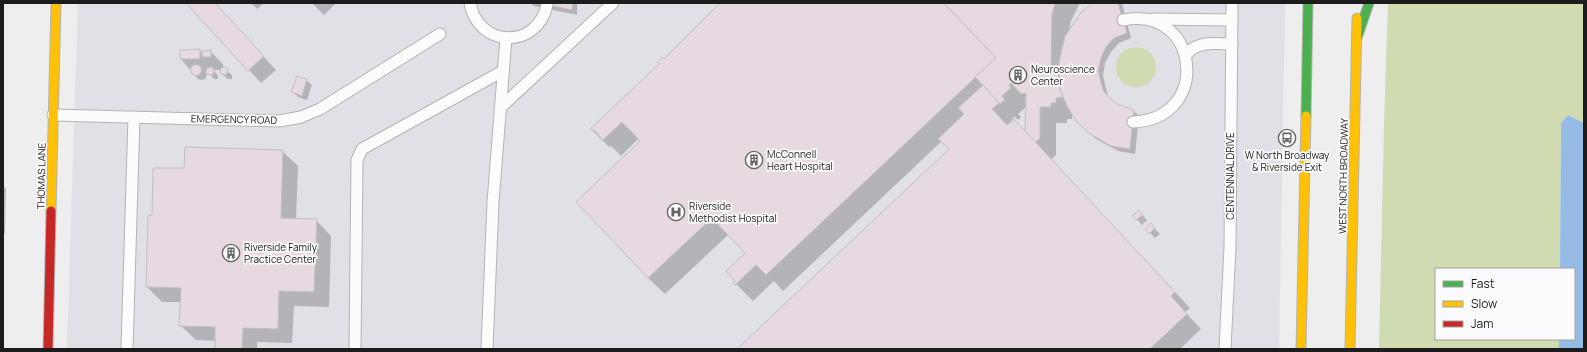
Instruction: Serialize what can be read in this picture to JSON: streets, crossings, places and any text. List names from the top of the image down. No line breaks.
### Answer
{"streets":{"main road":["THOMAS LANE","WEST NORTH BROADWAY"],"lane":["EMERGENCY ROAD","CENTENNIAL DRIVE"]},"crossings":[["EMERGENCY ROAD","THOMAS LANE"]],"places":{"building":["Neuroscience Center","McConnell Heart Hospital","Riverside Family Practice Center"],"bus stop":["W North Broadway & Riverside Exit"],"hospital":["Riverside Methodist Hospital"]},"legend":["Fast","Slow","Jam"]}
